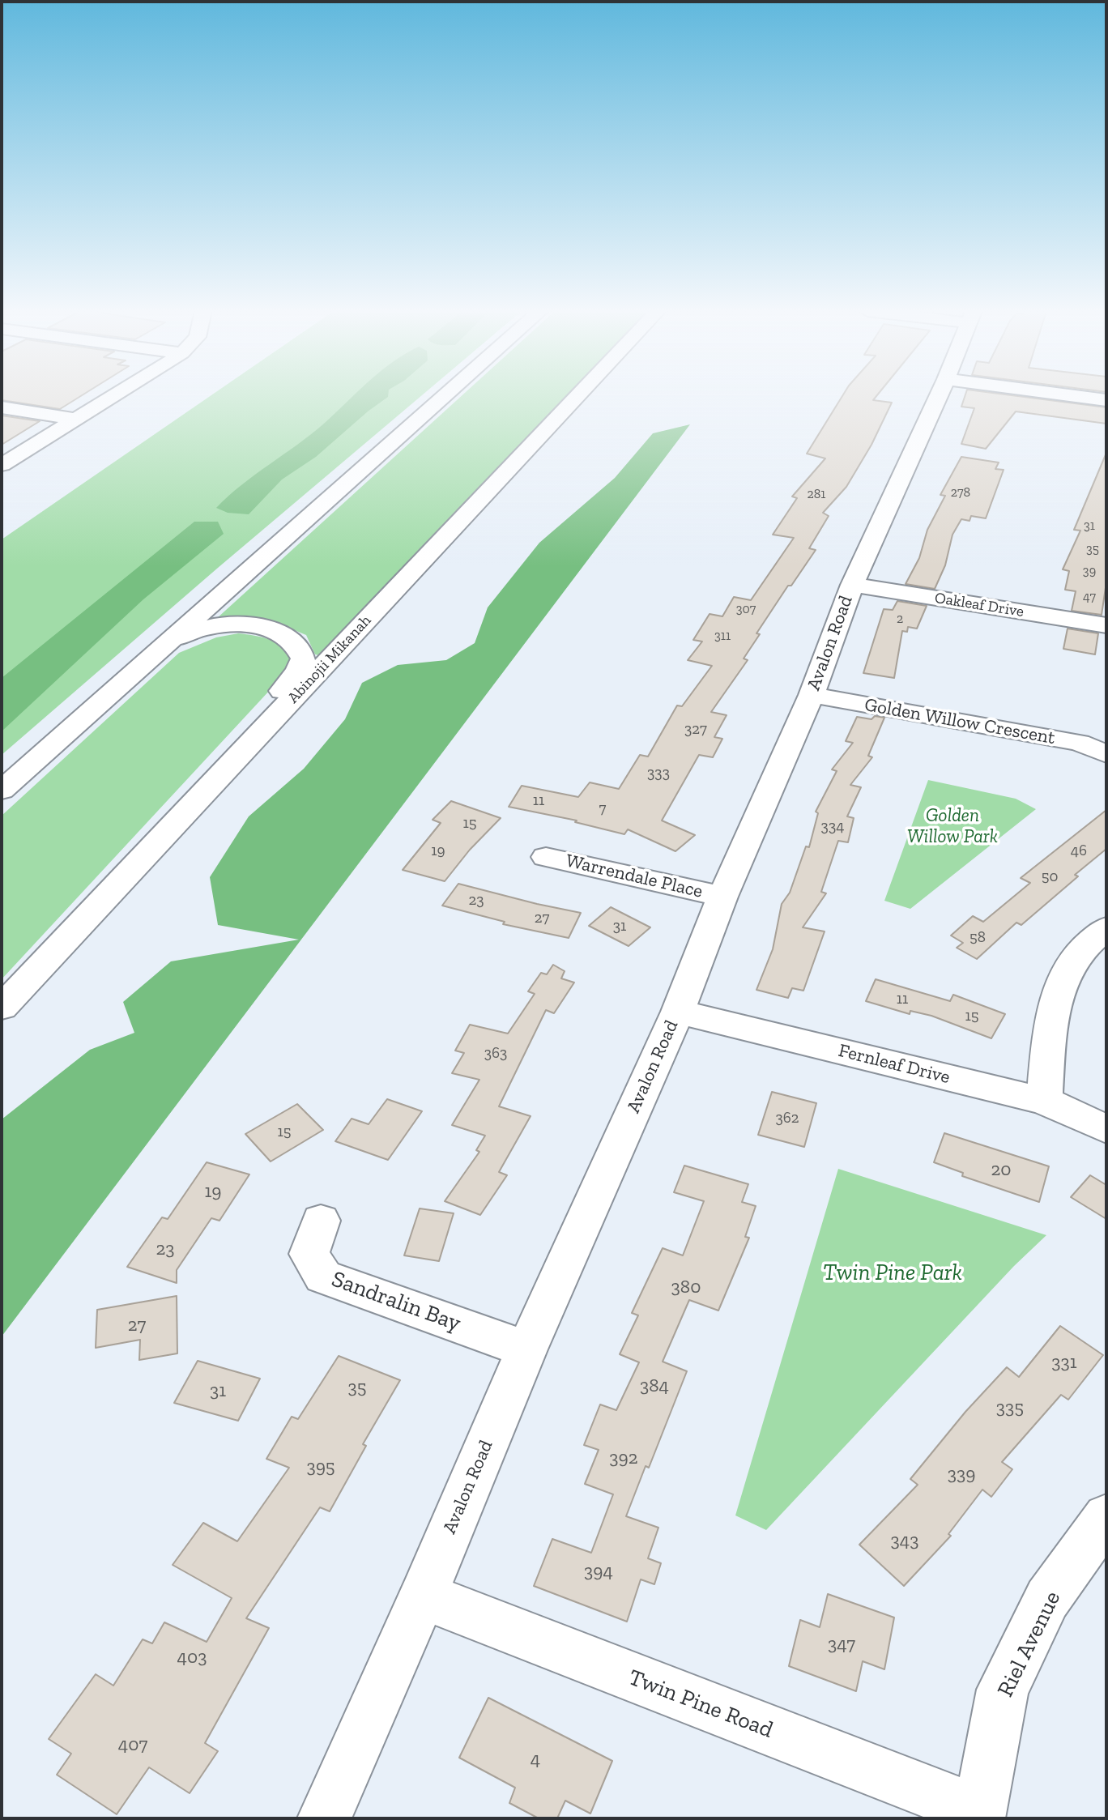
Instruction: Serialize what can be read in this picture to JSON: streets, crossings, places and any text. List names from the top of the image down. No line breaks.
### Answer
{"streets":{"street":["Oakleaf Drive","Avalon Road","Abinojii Mikanah","Golden Willow Crescent","Warrendale Place","Fernleaf Drive","Sandralin Bay","Riel Avenue","Twin Pine Road"]},"crossings":[["Oakleaf Drive","Avalon Road"],["Avalon Road","Golden Willow Crescent"],["Avalon Road","Warrendale Place"],["Avalon Road","Fernleaf Drive"],["Avalon Road","Sandralin Bay"],["Avalon Road","Twin Pine Road"],["Riel Avenue","Twin Pine Road"]],"parks":["Golden Willow Park","Twin Pine Park"],"house_numbers":["278","281","31","35","39","47","307","2","311","327","333","11","7","15","334","19","46","50","23","27","31","58","11","15","363","362","15","20","19","23","380","27","331","384","35","31","335","392","395","339","343","394","347","403","407","4"]}
